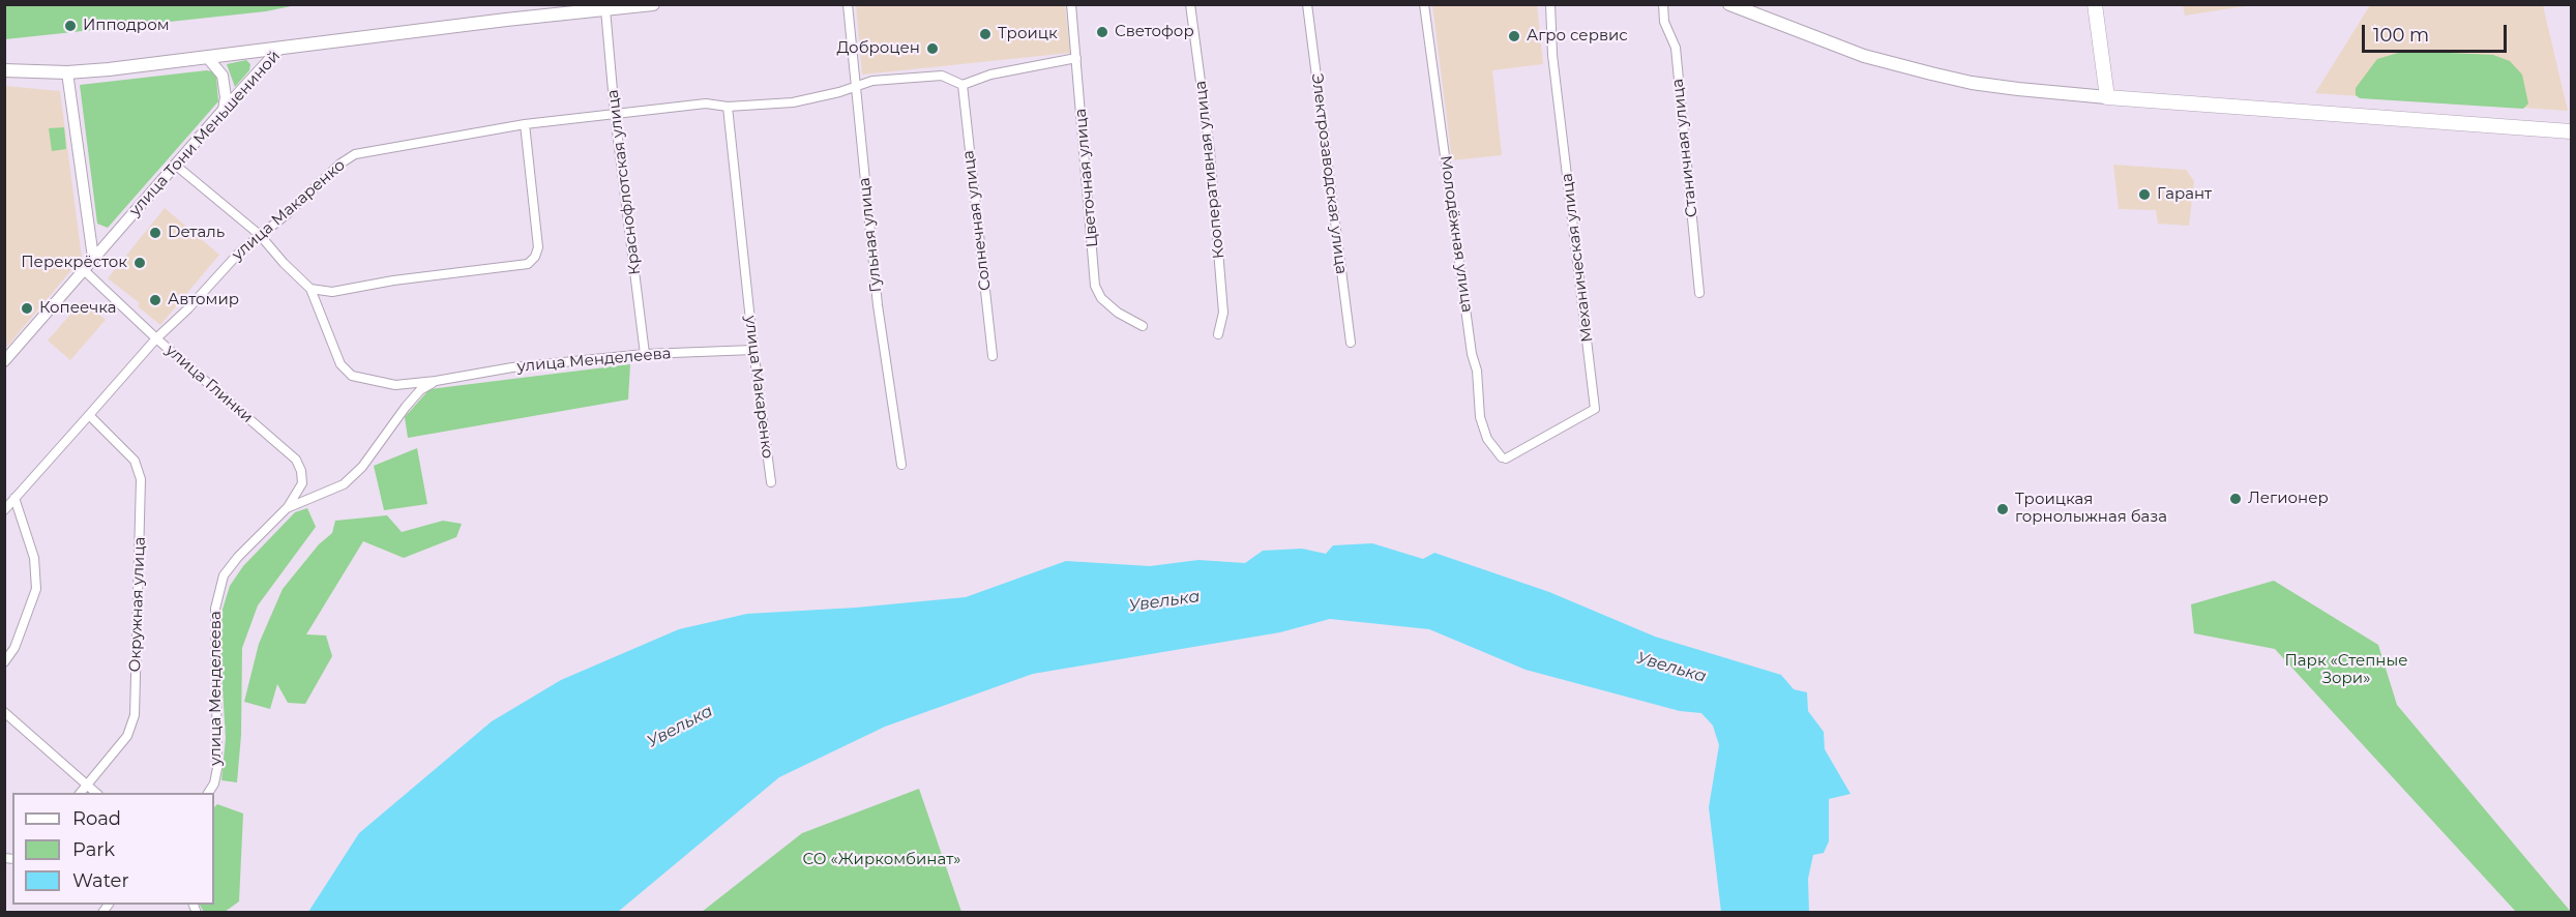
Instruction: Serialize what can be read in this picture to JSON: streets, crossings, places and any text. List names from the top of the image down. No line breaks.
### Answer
{"streets":{"main road":["улица Тони Меньшениной"],"street":["Станичная улица","Кооперативная улица","Электрозаводская улица","Цветочная улица","Краснофлотская улица","улица Макаренко","Солнечная улица","Молодёжная улица","Гульная улица","Механическая улица","улица Менделеева","улица Глинки","Окружная улица"]},"crossings":[["улица Тони Меньшениной","Краснофлотская улица"],["улица Тони Меньшениной","улица Глинки"],["Краснофлотская улица","улица Макаренко"],["Краснофлотская улица","улица Менделеева"],["улица Макаренко","Солнечная улица"],["улица Макаренко","Гульная улица"],["улица Макаренко","улица Менделеева"],["улица Макаренко","улица Глинки"],["Молодёжная улица","Механическая улица"],["улица Менделеева","улица Глинки"]],"water":["Увелька"],"parks":["Парк «Степные Зори»","СО «Жиркомбинат»"],"places":["Ипподром","Светофор","Троицк","Агро сервис","Доброцен","Гарант","Dеталь","Перекрёсток","Автомир","Копеечка","Легионер","Троицкая горнолыжная база"],"legend":["Road","Park","Water"],"scale_bar":"100 m"}
